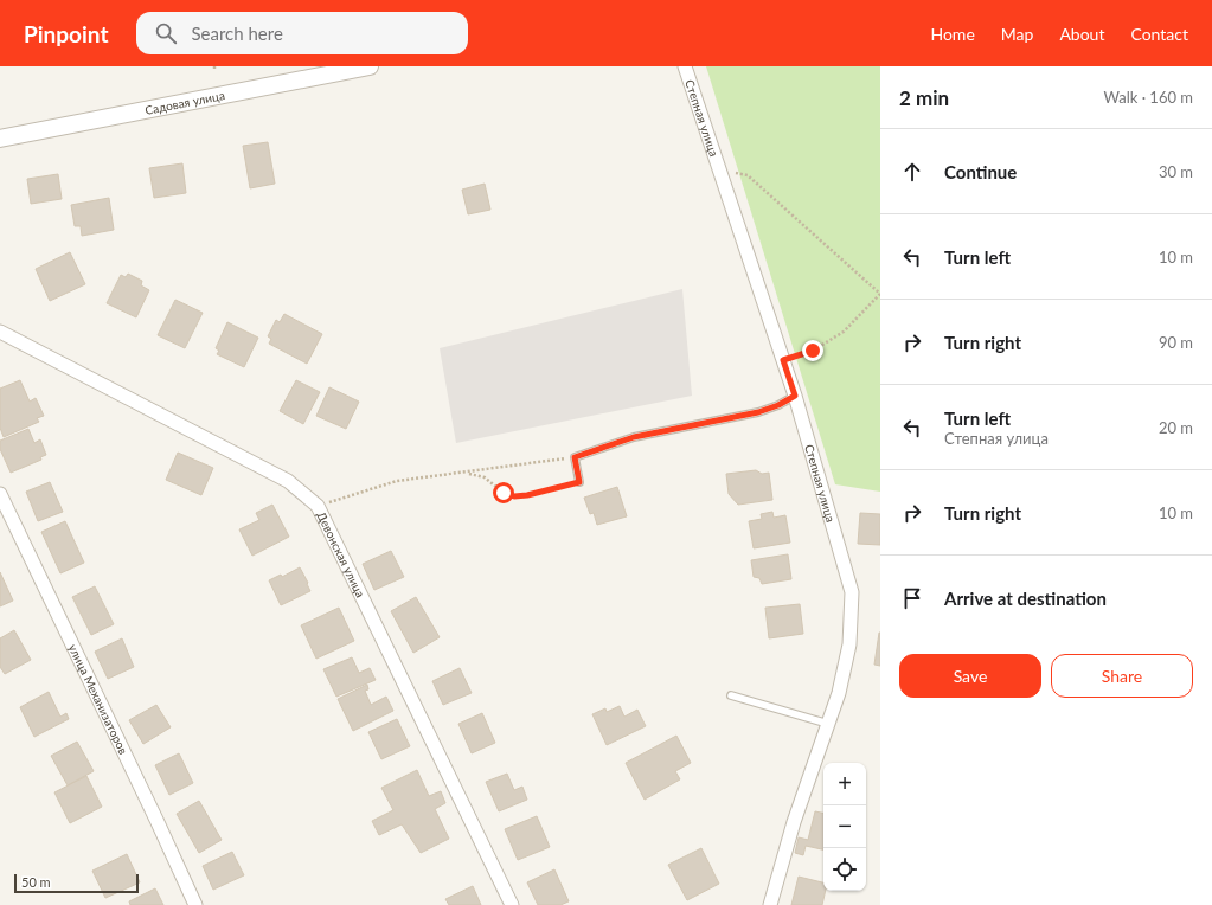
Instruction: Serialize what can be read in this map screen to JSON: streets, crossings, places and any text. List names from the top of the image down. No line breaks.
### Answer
{"streets":{"street":["Садовая улица","Степная улица","Девонская улица","улица Механизаторов"]},"scale_bar":"50 m","page":{"header":"Pinpoint","search":"Search here","nav":["Home","Map","About","Contact"],"heading":["2 min","Walk · 160 m"],"list":[["Continue","30 m"],["Turn left","10 m"],["Turn right","90 m"],["Turn left","Степная улица","20 m"],["Turn right","10 m"],"Arrive at destination"],"buttons":["Save","Share"],"map_buttons":["+","−"],"scale":"50 m"}}
